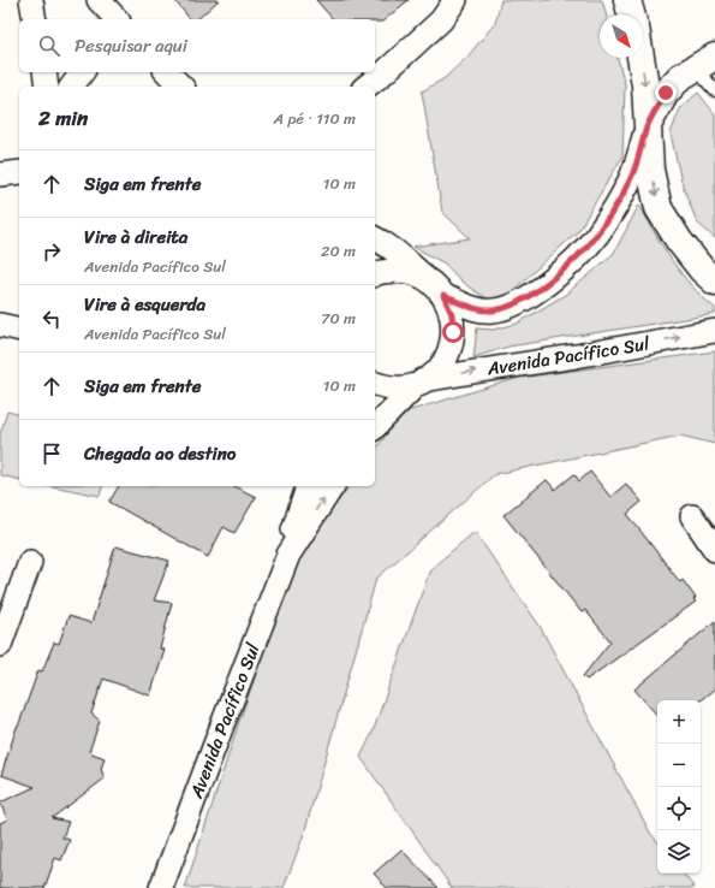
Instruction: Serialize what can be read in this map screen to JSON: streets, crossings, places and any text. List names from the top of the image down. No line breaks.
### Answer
{"streets":{"street":["Avenida Pacífico Sul"]},"one_way":["Avenida Pacífico Sul"],"north":"bottom right","page":{"search":"Pesquisar aqui","heading":["2 min","A pé · 110 m"],"list":[["Siga em frente","10 m"],["Vire à direita","Avenida Pacífico Sul","20 m"],["Vire à esquerda","Avenida Pacífico Sul","70 m"],["Siga em frente","10 m"],"Chegada ao destino"],"map_buttons":["+","−"]}}
